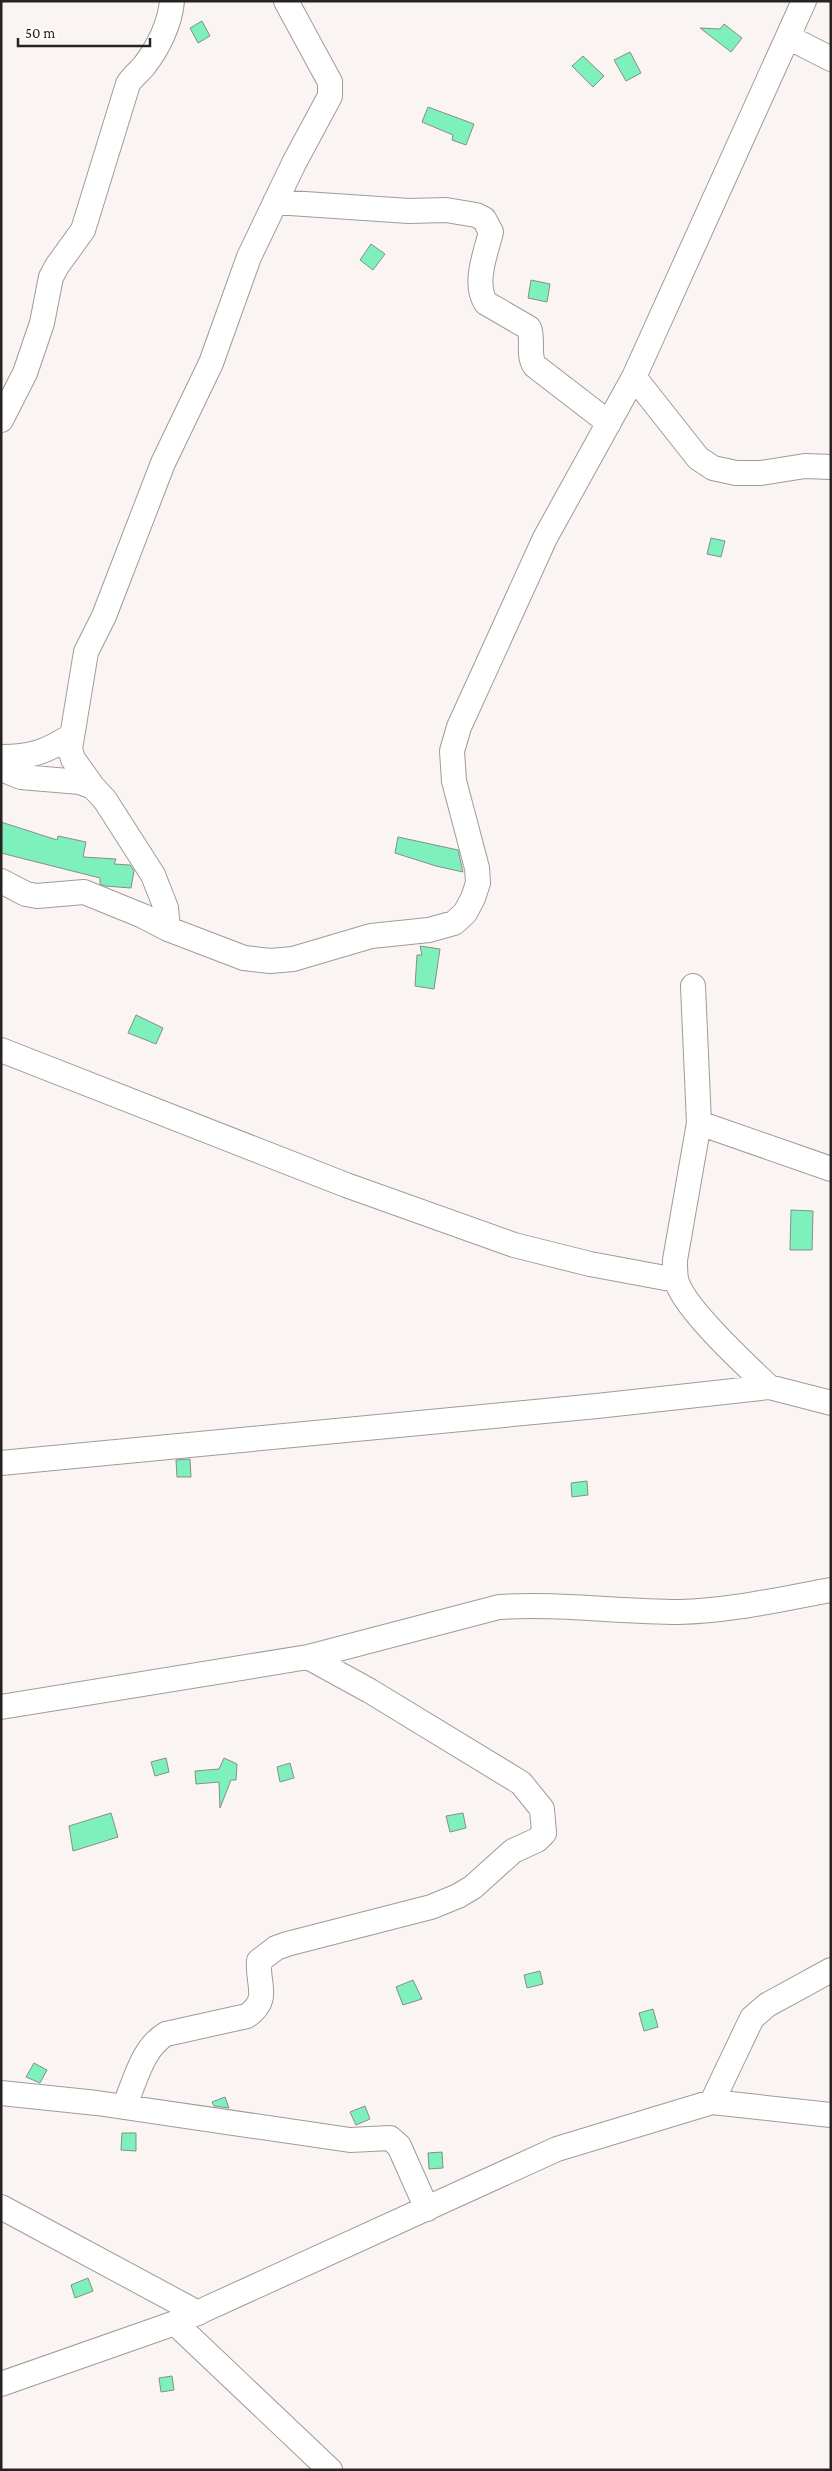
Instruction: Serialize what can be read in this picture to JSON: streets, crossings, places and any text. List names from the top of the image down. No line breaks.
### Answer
{"scale_bar":"50 m"}
